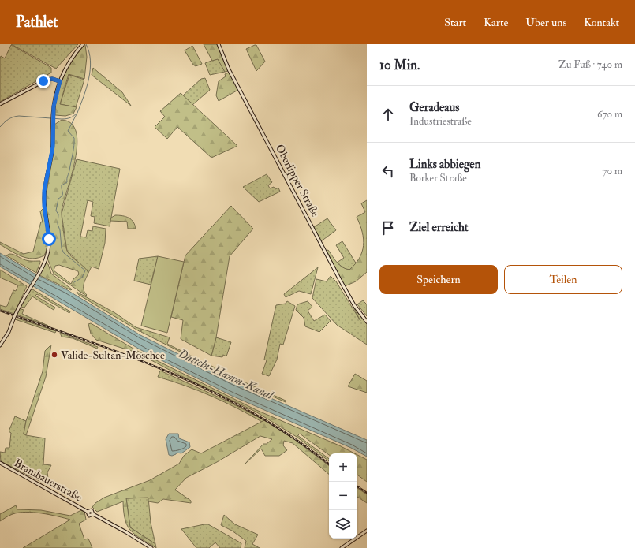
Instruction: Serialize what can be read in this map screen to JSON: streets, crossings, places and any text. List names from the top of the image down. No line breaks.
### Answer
{"streets":{"main road":["Oberlipper Straße","Brambauerstraße"]},"water":["Datteln-Hamm-Kanal"],"places":["Valide-Sultan-Moschee"],"page":{"header":"Pathlet","nav":["Start","Karte","Über uns","Kontakt"],"heading":["10 Min.","Zu Fuß · 740 m"],"list":[["Geradeaus","Industriestraße","670 m"],["Links abbiegen","Borker Straße","70 m"],"Ziel erreicht"],"buttons":["Speichern","Teilen"],"map_buttons":["+","−"]}}
